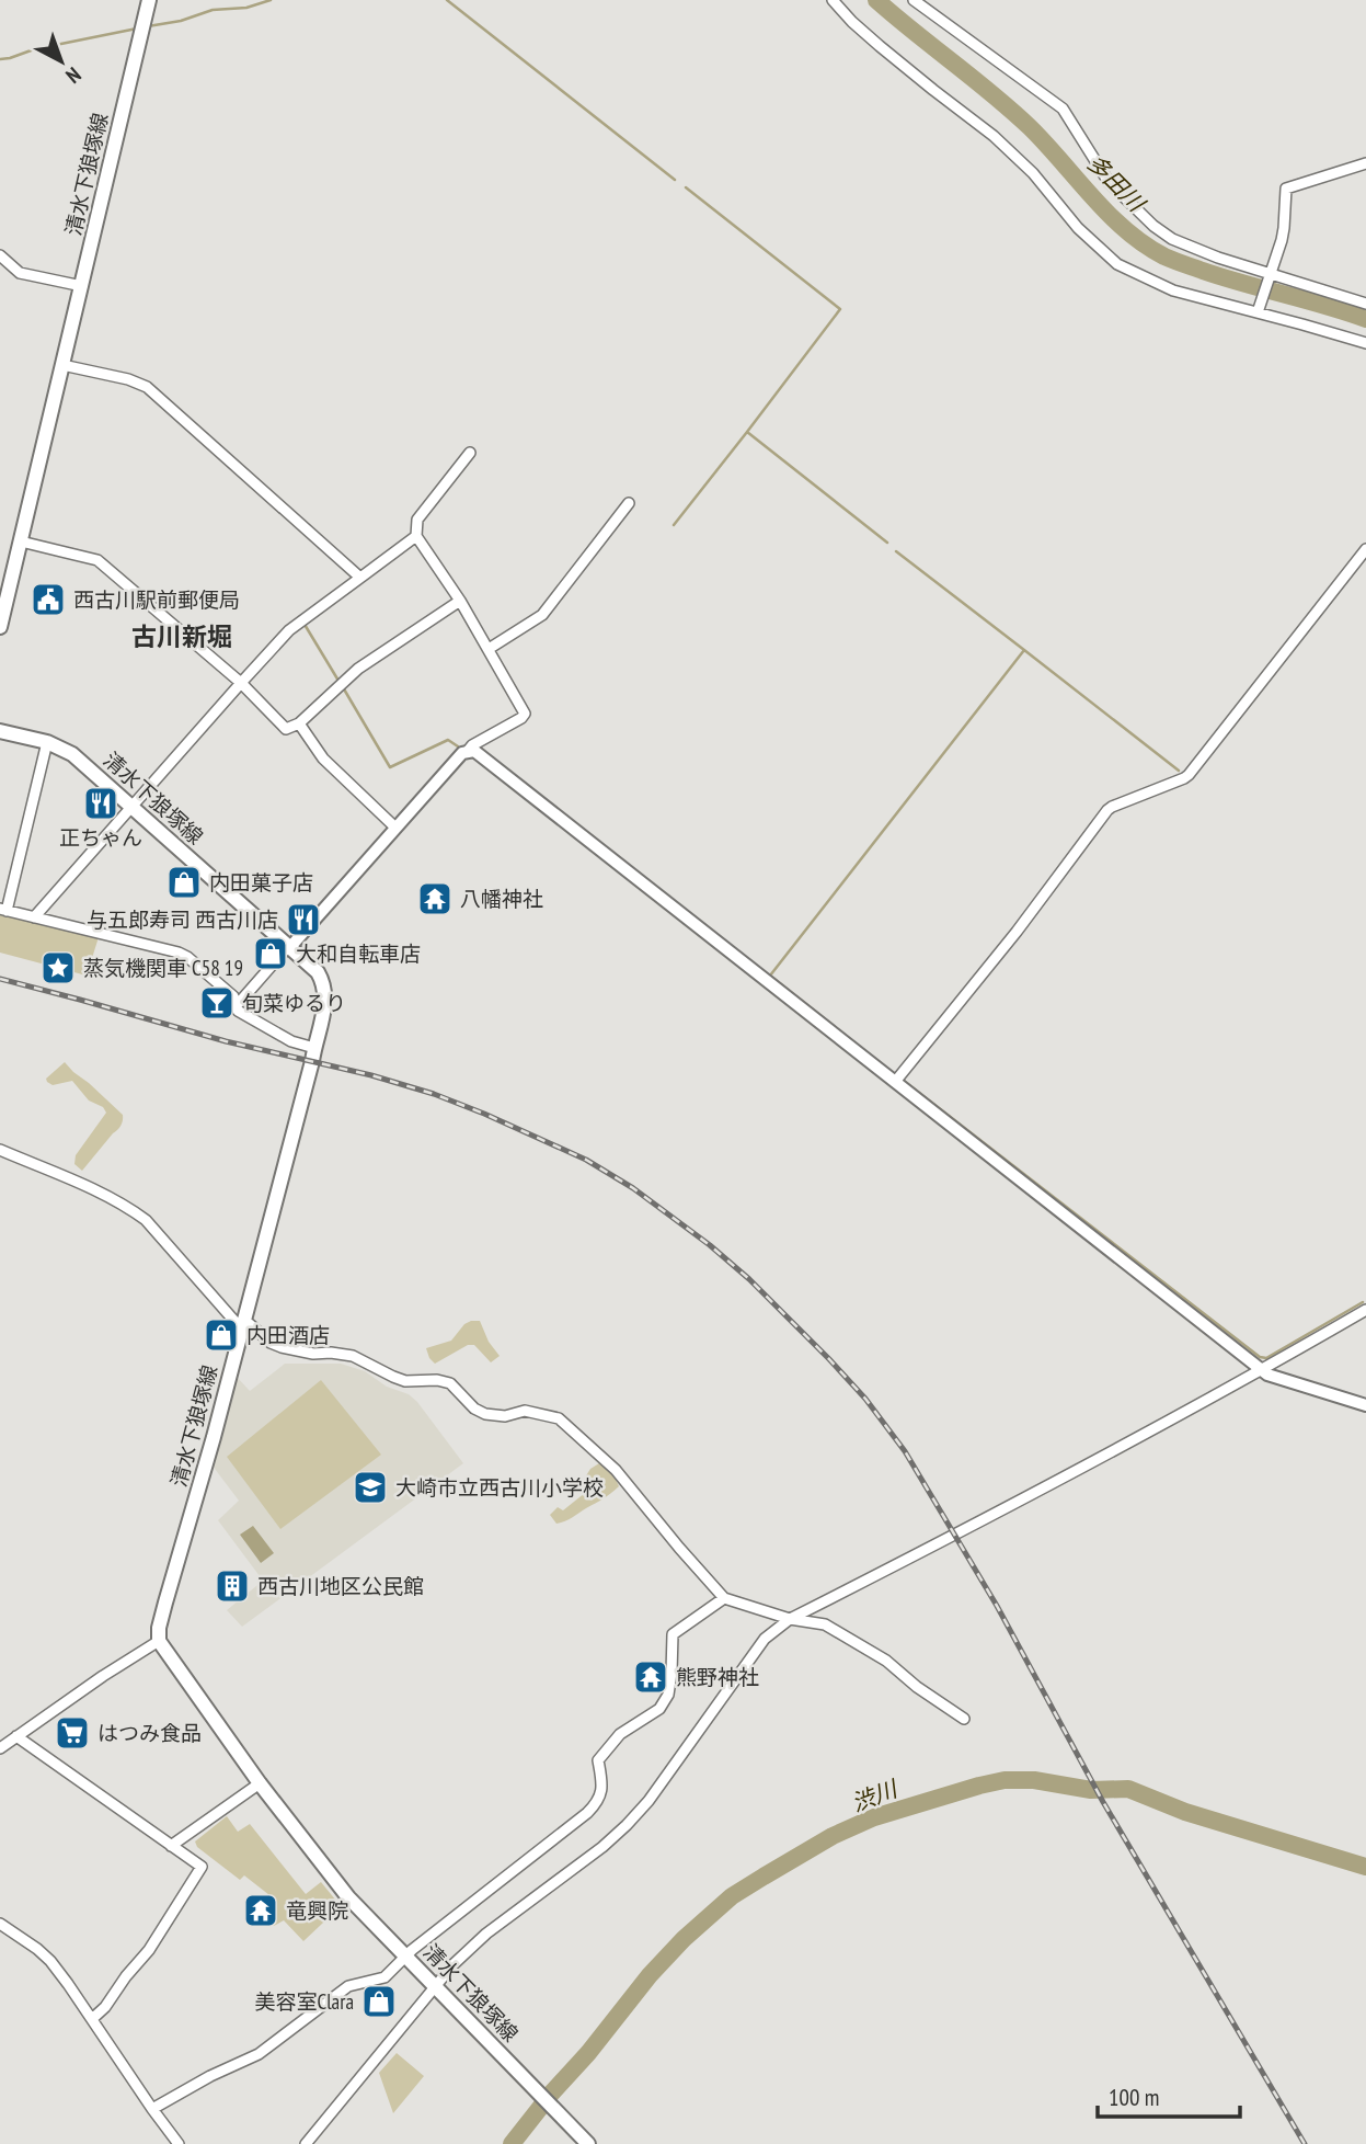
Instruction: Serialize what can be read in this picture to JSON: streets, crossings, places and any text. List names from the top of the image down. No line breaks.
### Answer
{"streets":{"main road":["清水下狼塚線"]},"districts":["古川新堀"],"water":["多田川","渋川"],"places":{"public building":["西古川駅前郵便局"],"restaurant":["正ちゃん","与五郎寿司 西古川店"],"shop":["内田菓子店","大和自転車店","内田酒店","美容室Clara"],"temple":["八幡神社","熊野神社","竜興院"],"place":["蒸気機関車 C58 19"],"bar":["旬菜ゆるり"],"school or university":["大崎市立西古川小学校"],"building":["西古川地区公民館"],"supermarket":["はつみ食品"]},"scale_bar":"100 m","north":"bottom right"}
